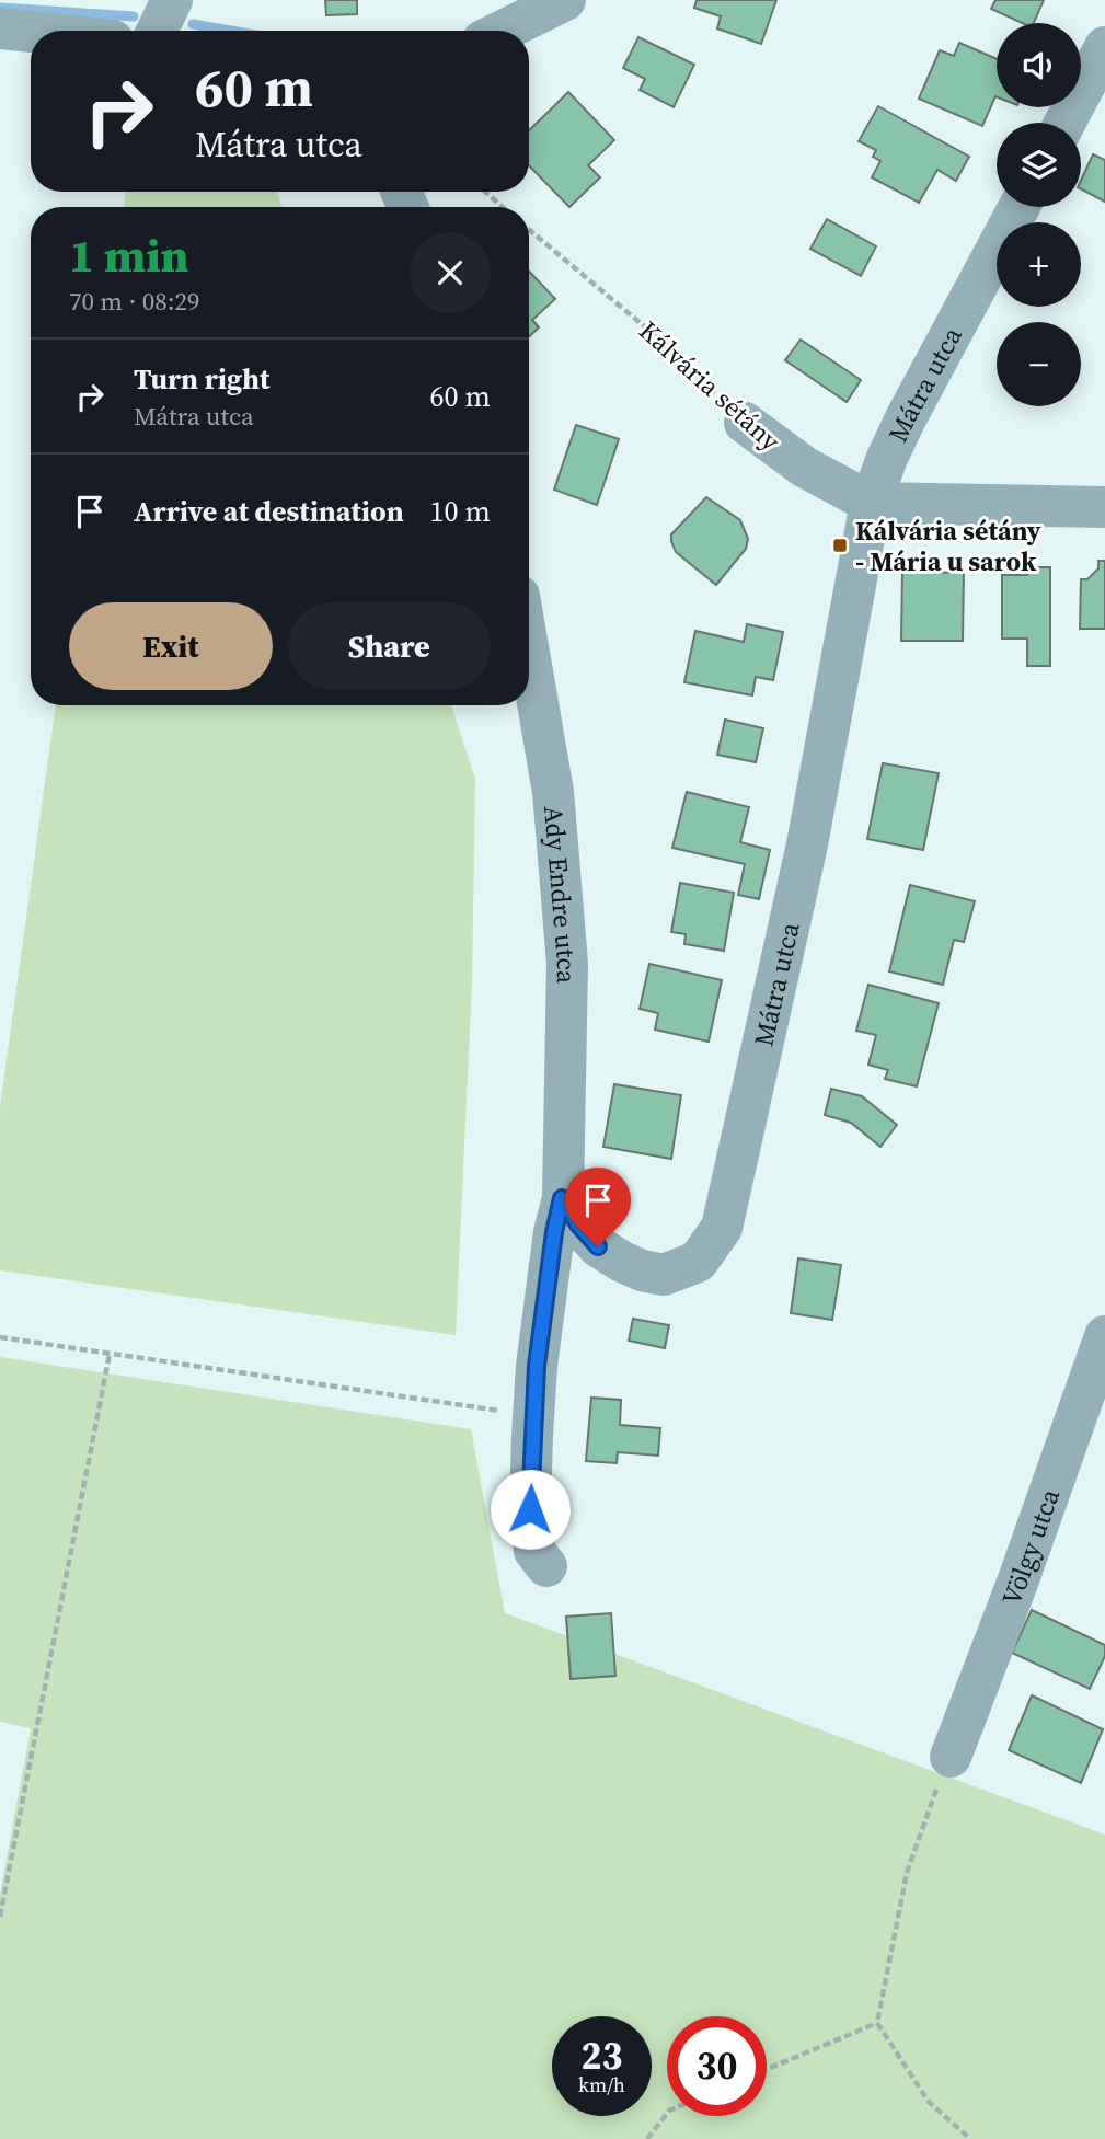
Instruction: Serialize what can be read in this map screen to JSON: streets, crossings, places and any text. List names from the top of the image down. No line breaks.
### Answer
{"streets":{"street":["Mátra utca","Kálvária sétány","Ady Endre utca","Völgy utca"]},"crossings":[["Mátra utca","Kálvária sétány"],["Mátra utca","Ady Endre utca"]],"places":{"transit":["Kálvária sétány - Mária u sarok"]},"page":{"map_buttons":["+","−"],"turn":["60 m","Mátra utca"],"heading":["1 min","70 m · 08:29"],"list":[{"name":"Turn right","note":"Mátra utca","value":"60 m"},{"name":"Arrive at destination","value":"10 m"}],"buttons":["Exit","Share"],"speed":"23 km/h","limit":"30"}}
